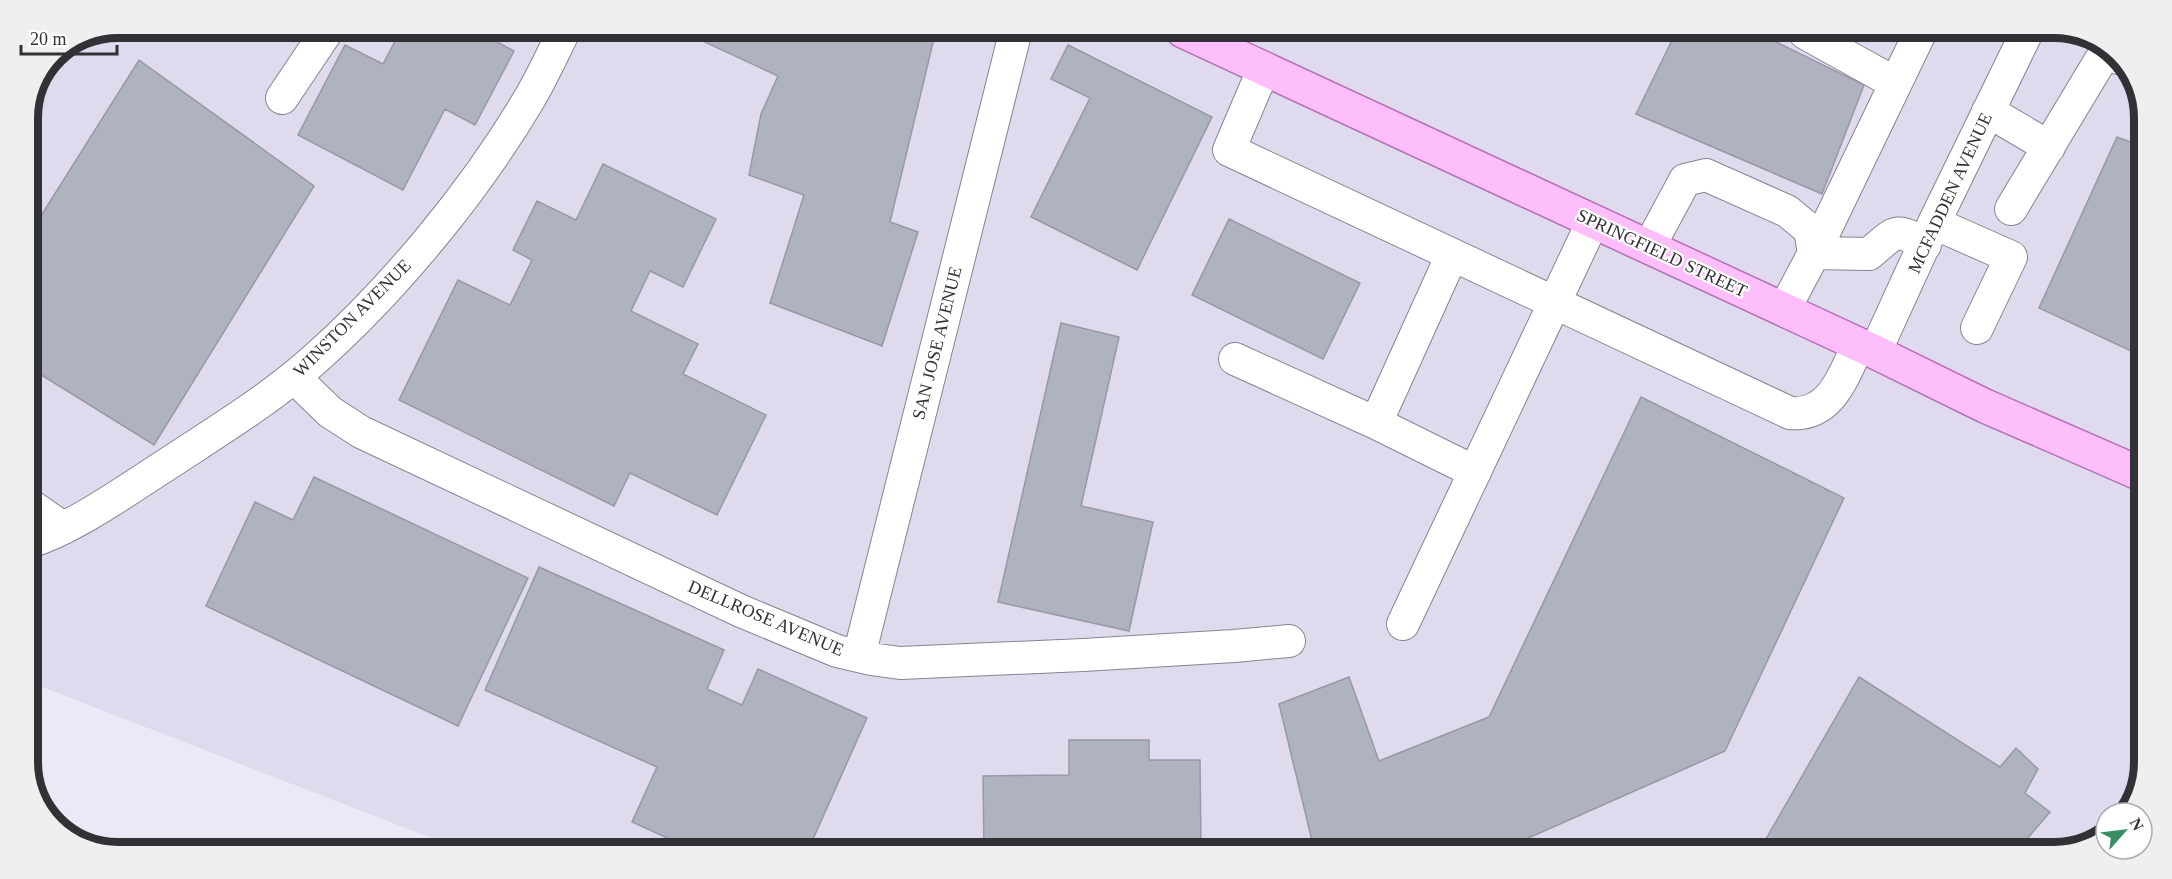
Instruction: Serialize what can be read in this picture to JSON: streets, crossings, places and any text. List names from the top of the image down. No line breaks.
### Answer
{"streets":{"main road":["SPRINGFIELD STREET"],"street":["MCFADDEN AVENUE","WINSTON AVENUE","SAN JOSE AVENUE","DELLROSE AVENUE"]},"crossings":[["MCFADDEN AVENUE","SPRINGFIELD STREET"],["WINSTON AVENUE","DELLROSE AVENUE"],["SAN JOSE AVENUE","DELLROSE AVENUE"]],"scale_bar":"20 m","north":"top right"}
